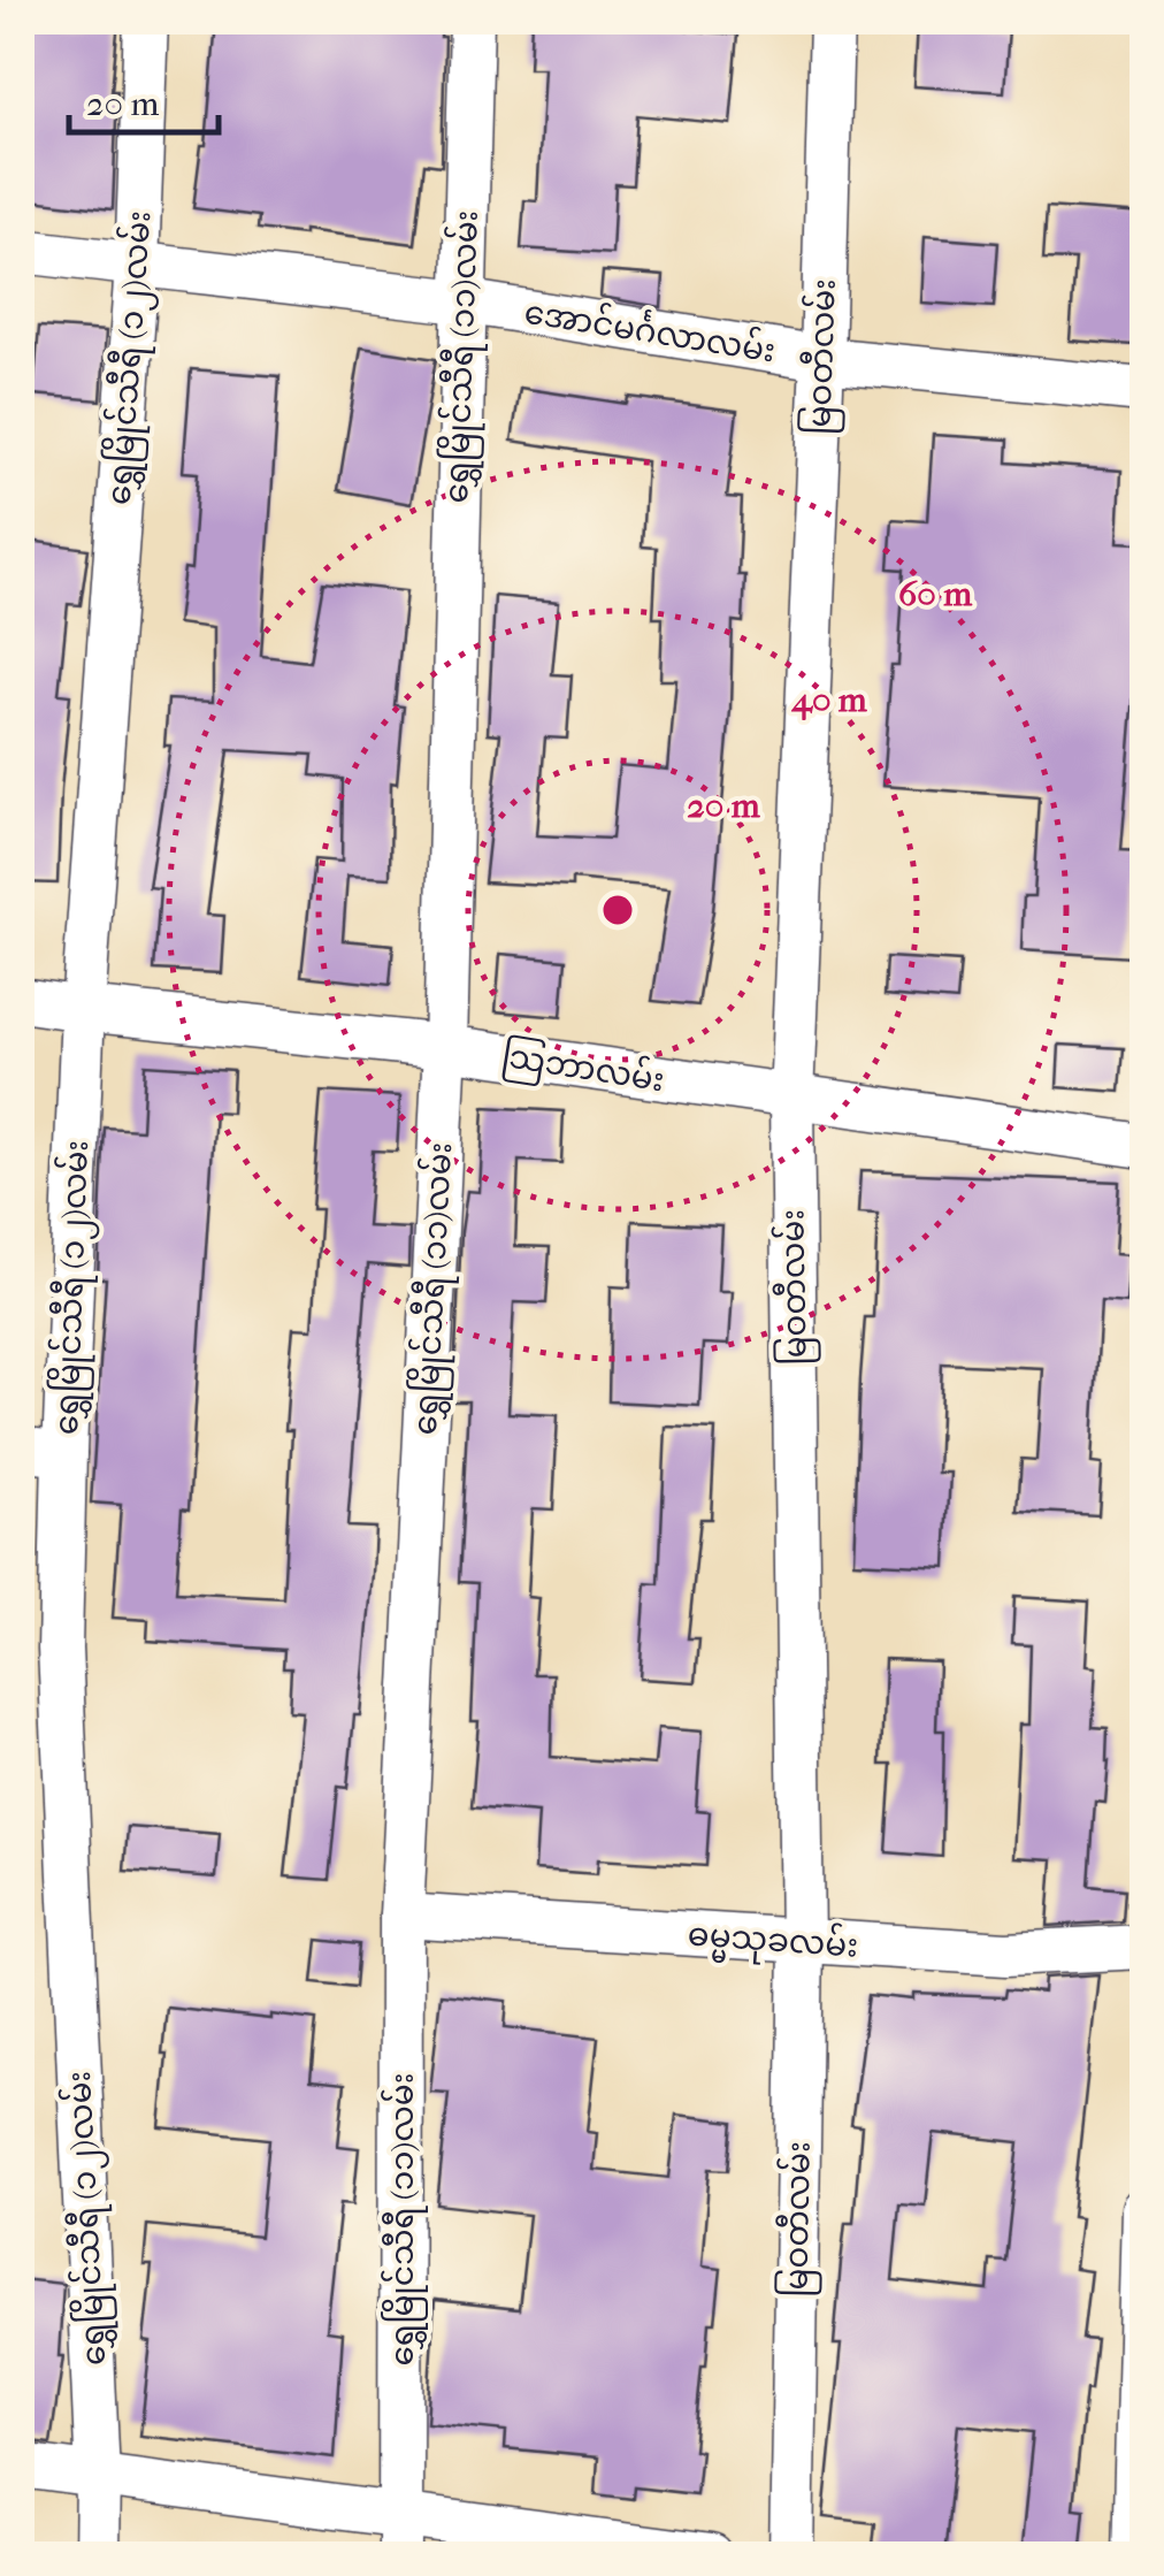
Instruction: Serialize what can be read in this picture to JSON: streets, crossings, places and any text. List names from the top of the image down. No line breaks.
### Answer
{"streets":{"street":["အောင်မင်္ဂလာလမ်း","ရွှေမြိုင်သီရီ (၁၁)လမ်း","မြဝတီလမ်း","ရွှေမြိုင်သီရီ (၁၂)လမ်း","သြဘာလမ်း","ဓမ္မသုခလမ်း"]},"crossings":[["အောင်မင်္ဂလာလမ်း","ရွှေမြိုင်သီရီ (၁၁)လမ်း"],["အောင်မင်္ဂလာလမ်း","မြဝတီလမ်း"],["အောင်မင်္ဂလာလမ်း","ရွှေမြိုင်သီရီ (၁၂)လမ်း"],["ရွှေမြိုင်သီရီ (၁၁)လမ်း","သြဘာလမ်း"],["ရွှေမြိုင်သီရီ (၁၁)လမ်း","ဓမ္မသုခလမ်း"],["မြဝတီလမ်း","သြဘာလမ်း"],["မြဝတီလမ်း","ဓမ္မသုခလမ်း"],["ရွှေမြိုင်သီရီ (၁၂)လမ်း","သြဘာလမ်း"]],"scale_bar":"20 m","rings":["60 m","40 m","20 m"]}
